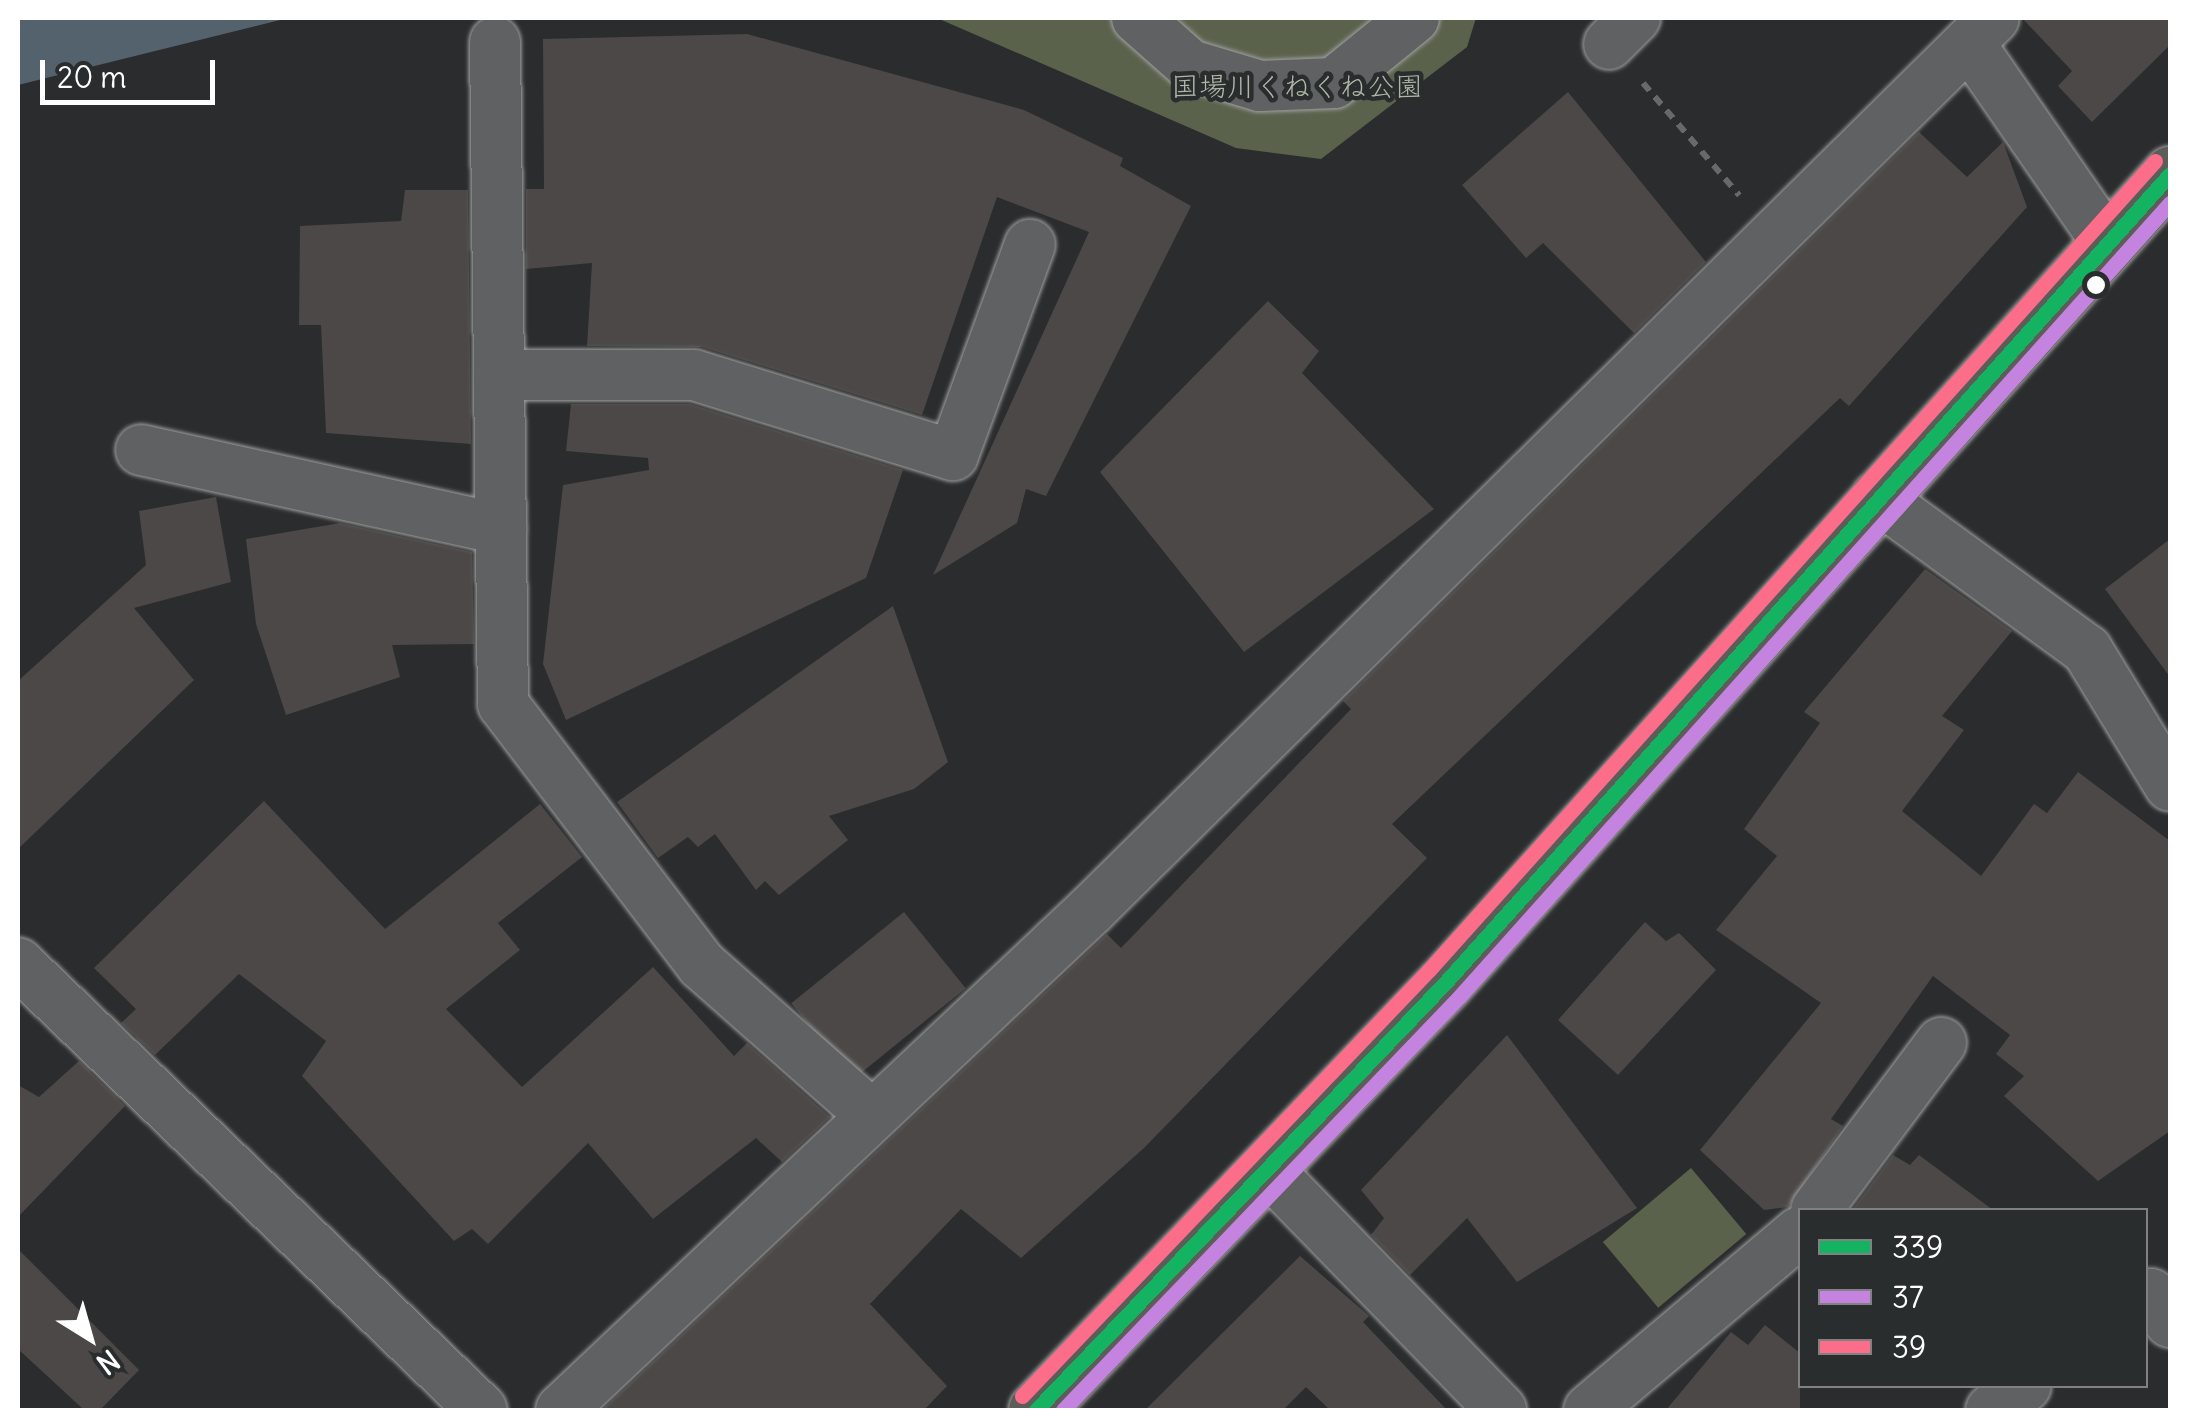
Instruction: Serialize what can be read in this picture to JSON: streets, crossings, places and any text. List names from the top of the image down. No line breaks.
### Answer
{"parks":["国場川くねくね公園"],"lines":["transit line 39","transit line 339","transit line 37"],"legend":["339","37","39"],"scale_bar":"20 m","north":"bottom right"}
